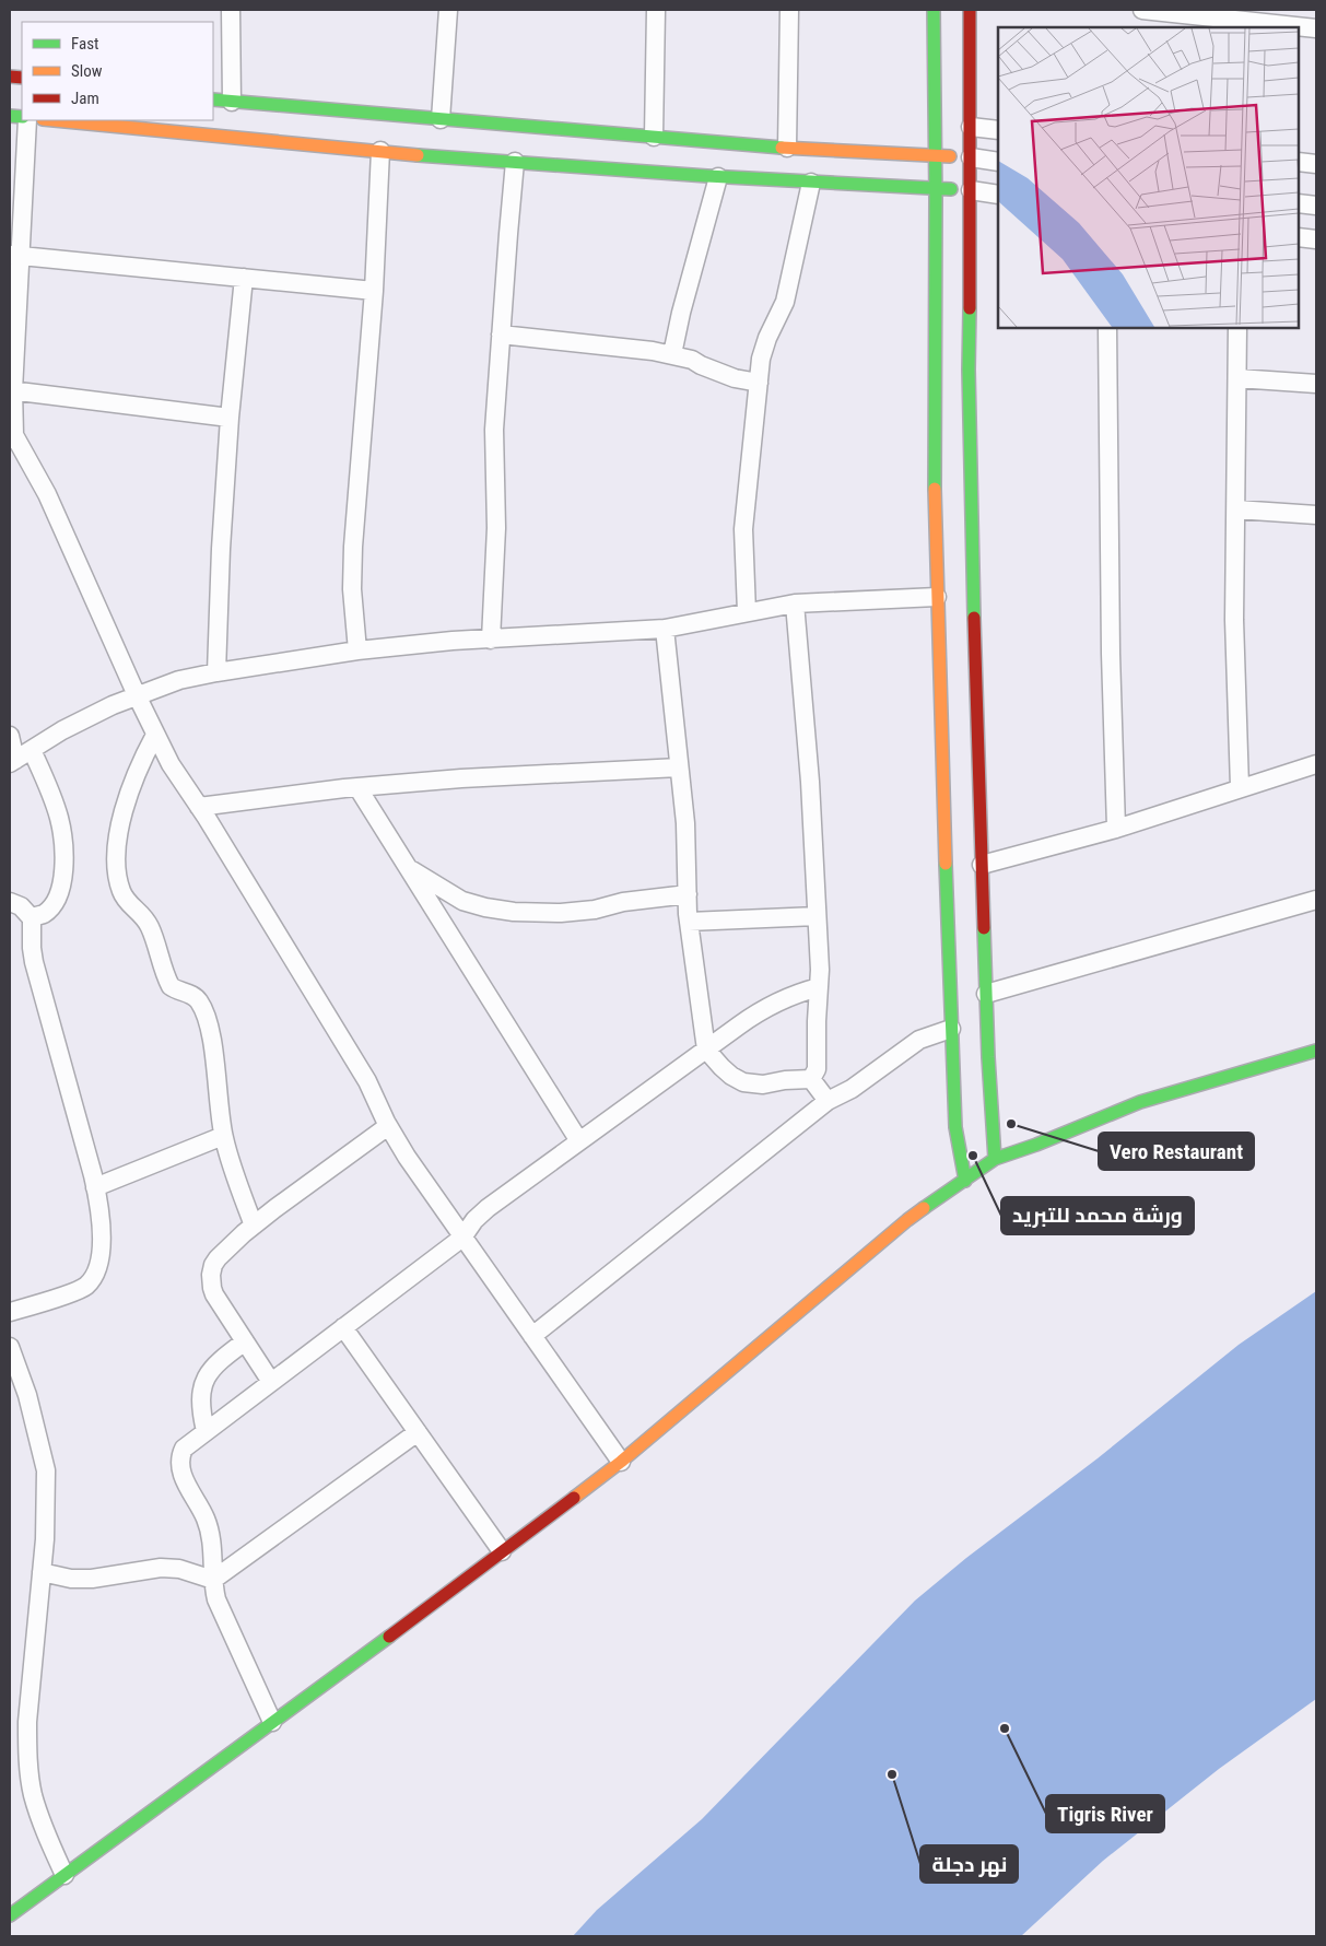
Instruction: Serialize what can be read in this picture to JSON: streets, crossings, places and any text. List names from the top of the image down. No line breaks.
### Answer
{"places":["Vero Restaurant","ورشة محمد للتبريد","Tigris River","نهر دجلة"],"legend":["Fast","Slow","Jam"]}
